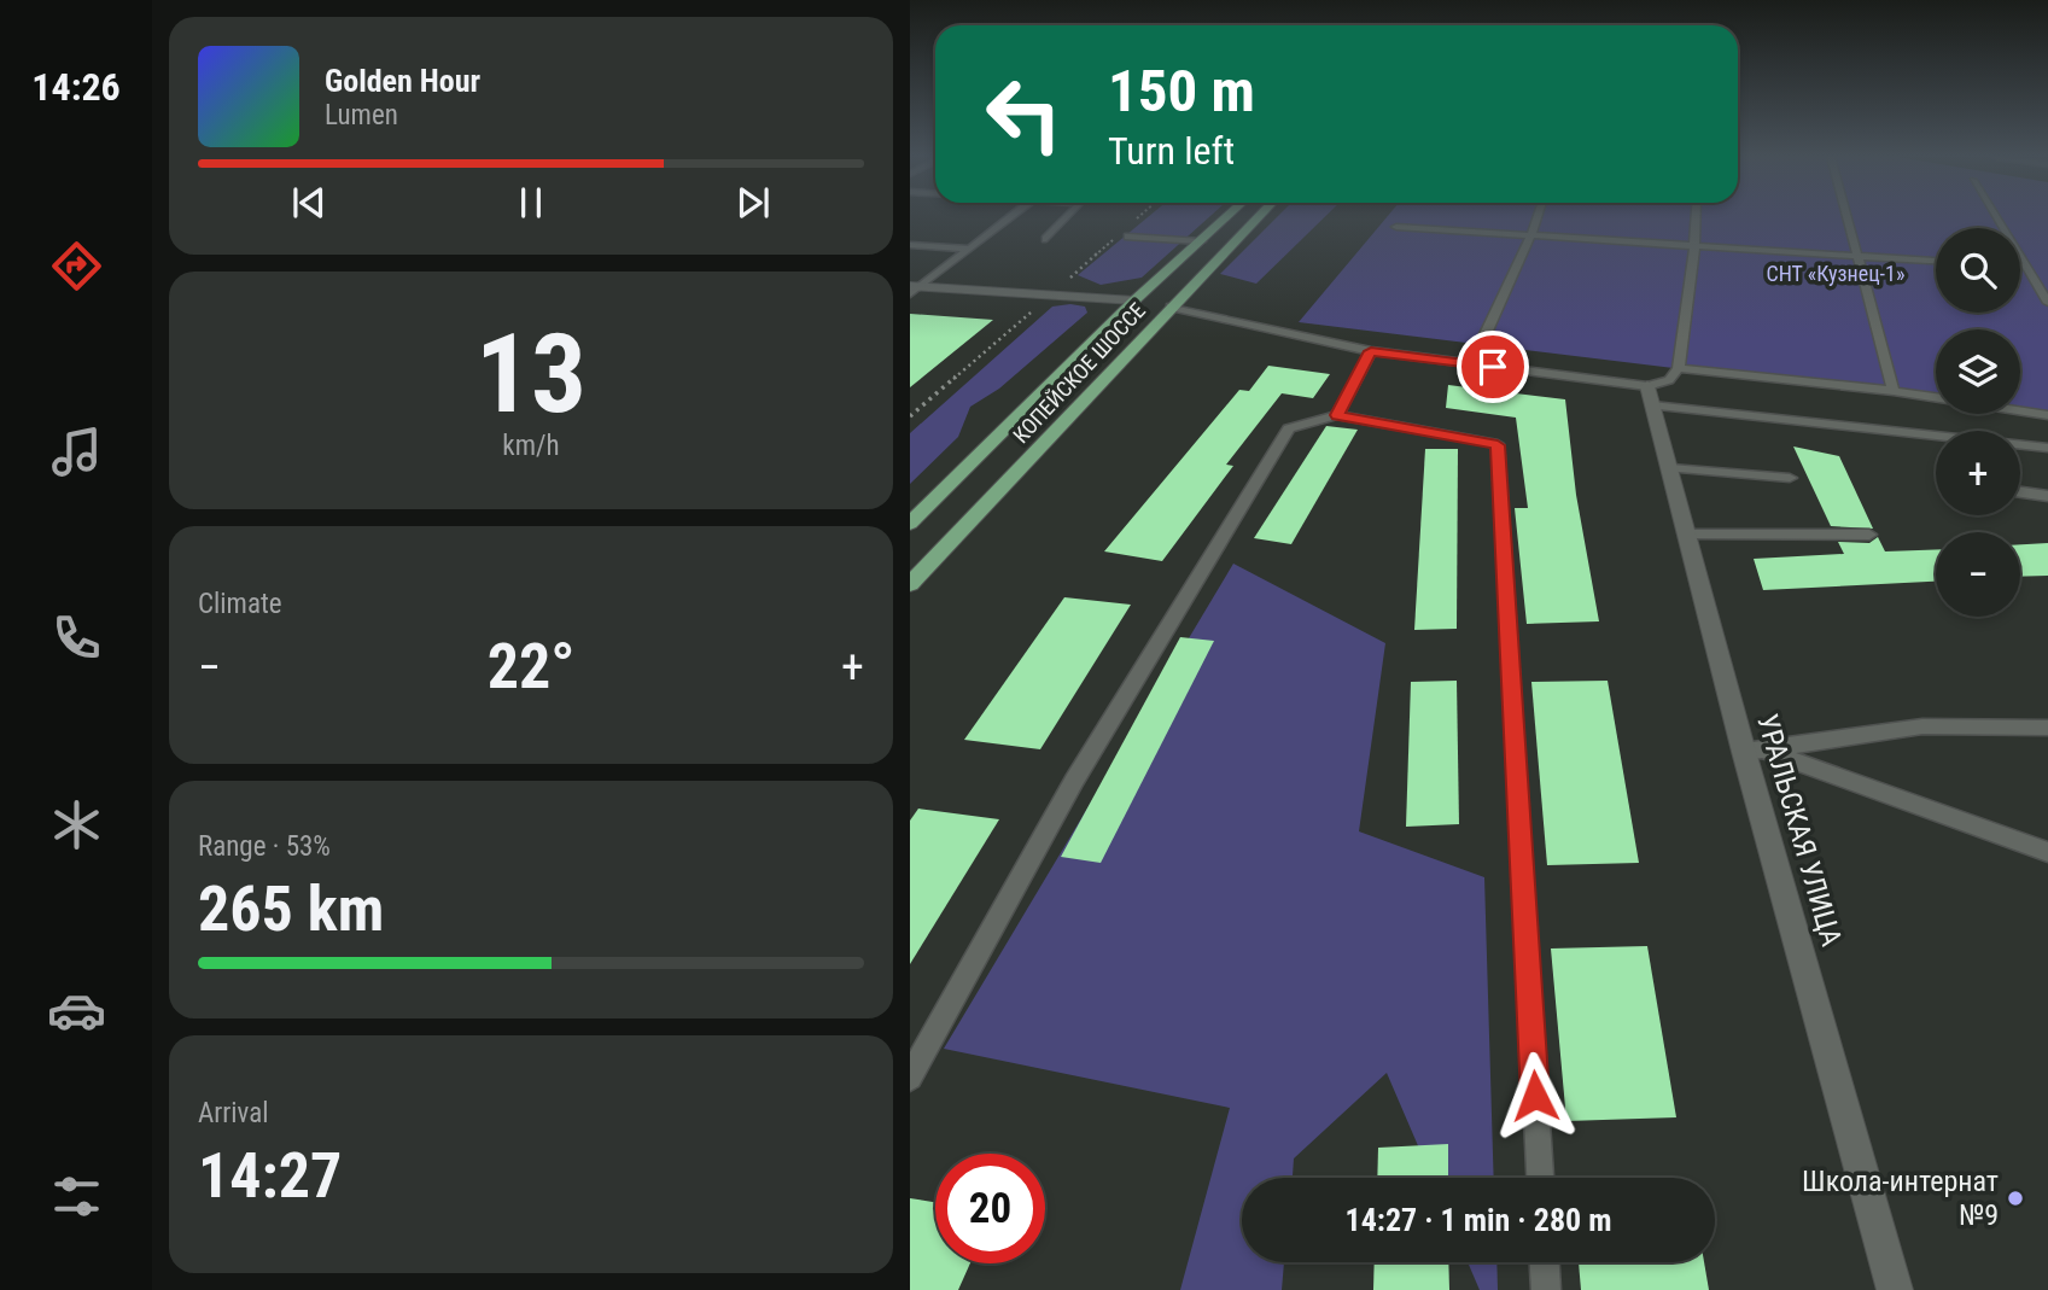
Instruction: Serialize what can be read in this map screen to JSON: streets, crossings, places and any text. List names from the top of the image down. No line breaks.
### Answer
{"streets":{"main road":["КОПЕЙСКОЕ ШОССЕ"],"street":["УРАЛЬСКАЯ УЛИЦА"]},"parks":["СНТ «Кузнец-1»"],"places":["Школа-интернат №9"],"page":{"tabs":"14:26","turn":["150 m","Turn left"],"song":["Golden Hour","Lumen"],"map_buttons":["+","−"],"tile":[["13","km/h"],"Climate",["Range · 53%","265 km"],["Arrival","14:27"]],"heat":["−","22°","+"],"limit":"20","trip":"14:27 · 1 min · 280 m"}}
